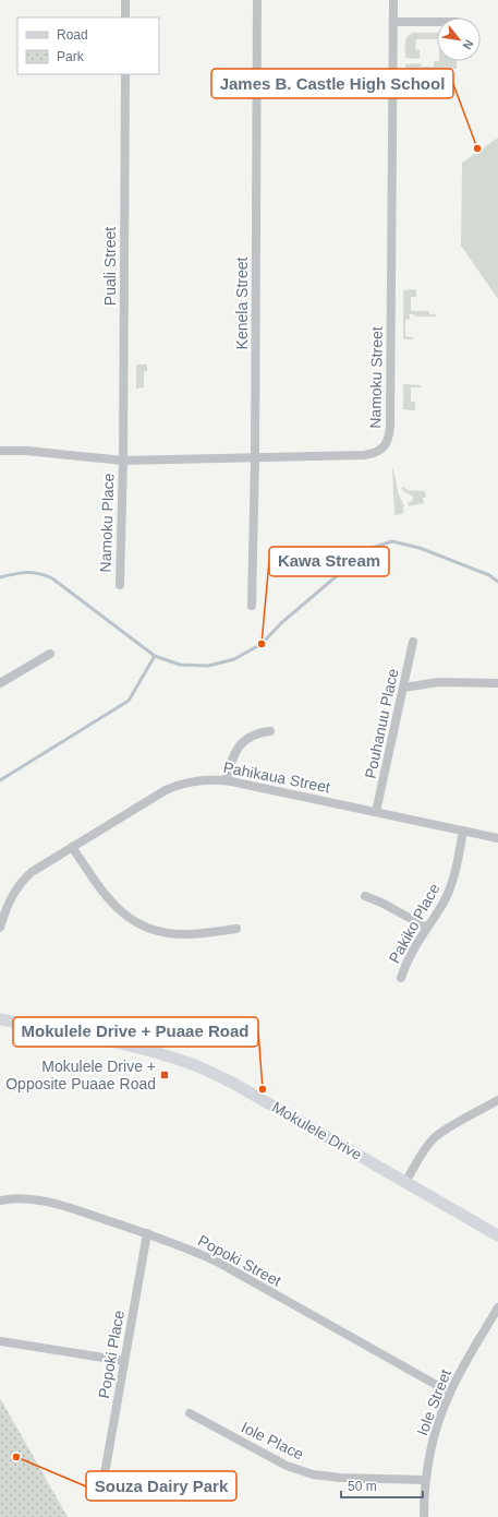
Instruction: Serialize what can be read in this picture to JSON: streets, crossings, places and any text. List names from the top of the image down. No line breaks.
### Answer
{"streets":{"street":["Puali Street","Kenela Street","Namoku Street","Namoku Place","Pouhanuu Place","Pahikaua Street","Pakiko Place","Mokulele Drive","Popoki Street","Popoki Place","Iole Street","Iole Place"]},"crossings":[["Puali Street","Namoku Street"],["Puali Street","Namoku Place"],["Kenela Street","Namoku Street"],["Namoku Street","Namoku Place"],["Pouhanuu Place","Pahikaua Street"],["Pahikaua Street","Pakiko Place"],["Popoki Street","Popoki Place"],["Popoki Street","Iole Street"],["Iole Street","Iole Place"]],"places":{"other":["James B. Castle High School","Kawa Stream","Mokulele Drive + Puaae Road","Souza Dairy Park"],"transit":["Mokulele Drive + Opposite Puaae Road"]},"legend":["Road","Park"],"scale_bar":"50 m","north":"bottom right"}
